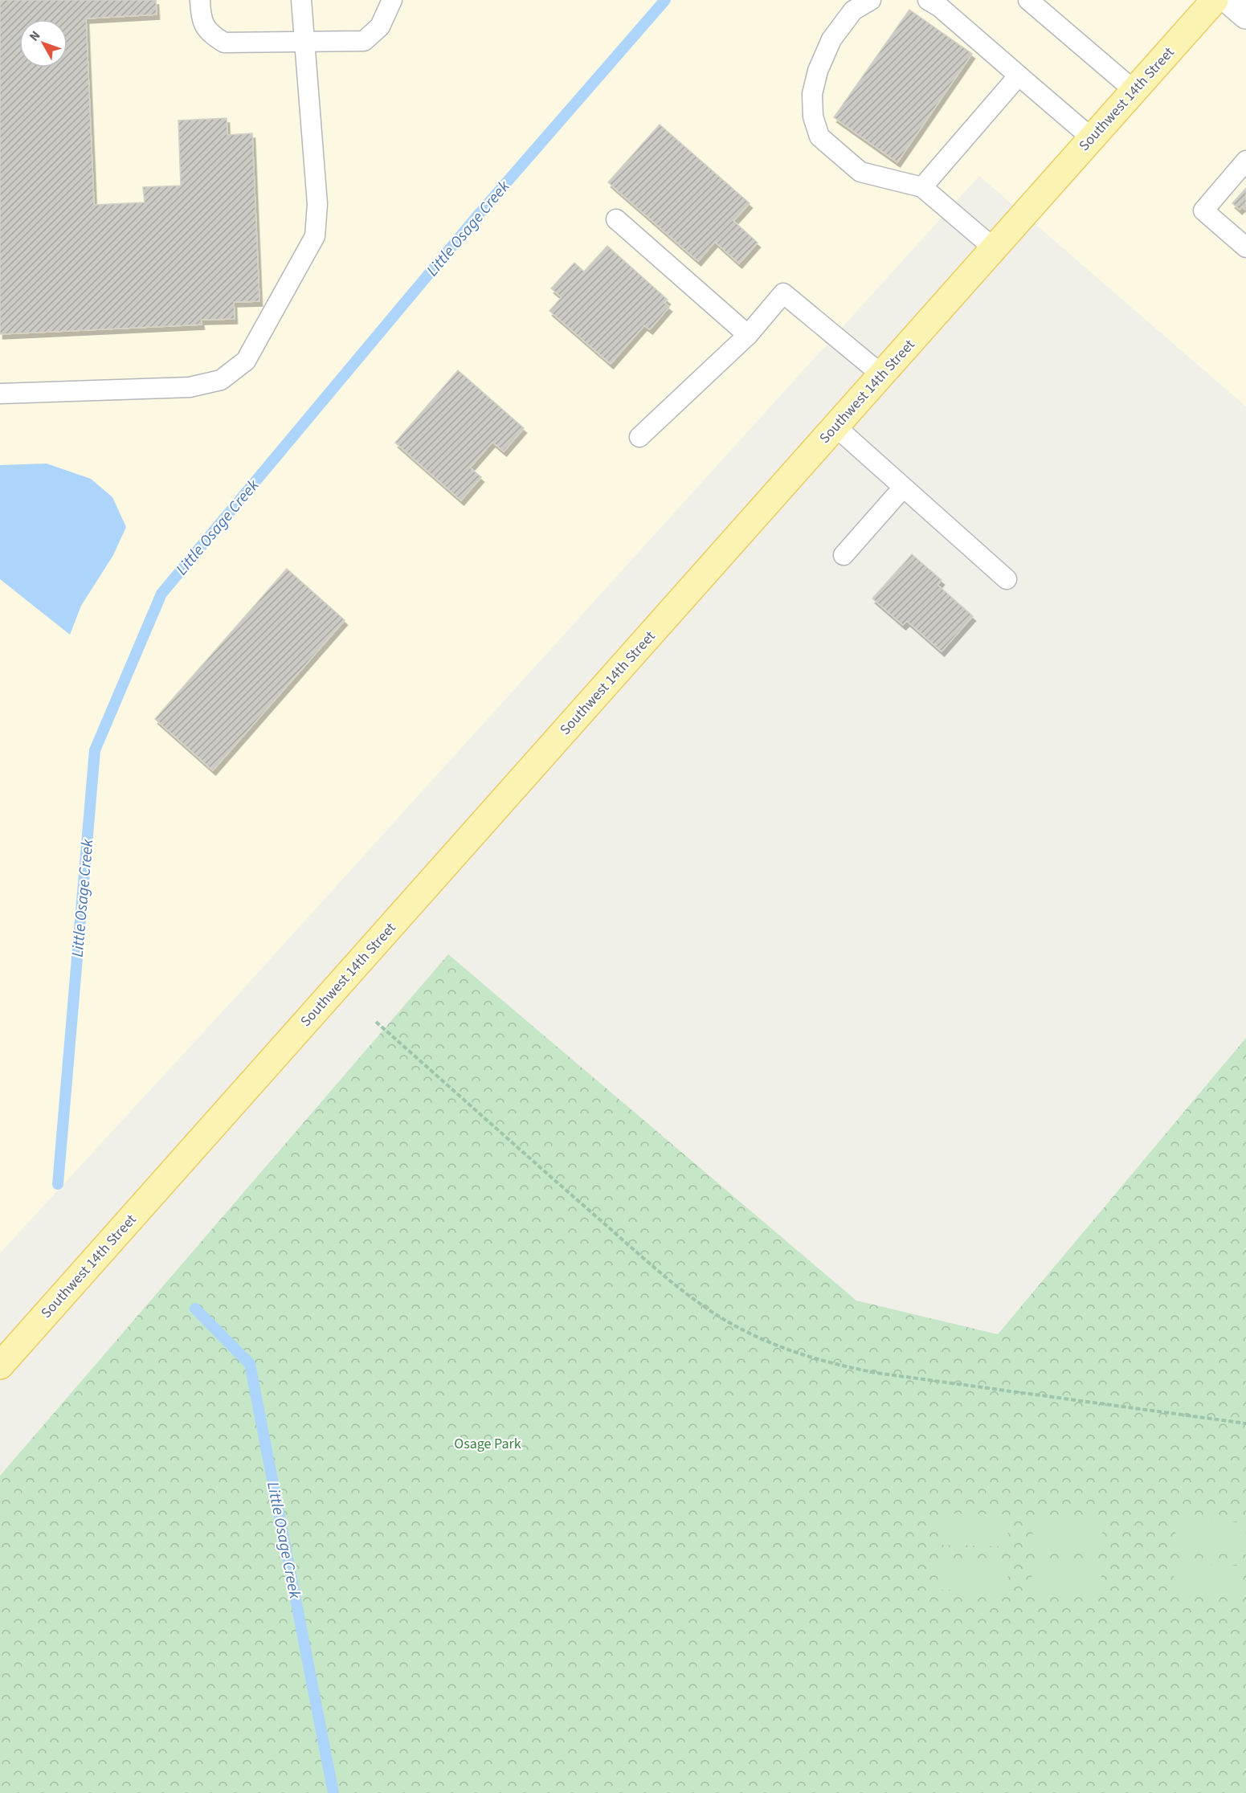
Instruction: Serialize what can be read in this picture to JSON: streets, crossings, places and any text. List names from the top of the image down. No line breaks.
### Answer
{"streets":{"main road":["Southwest 14th Street"]},"water":["Little Osage Creek"],"parks":["Osage Park"],"north":"top left"}
